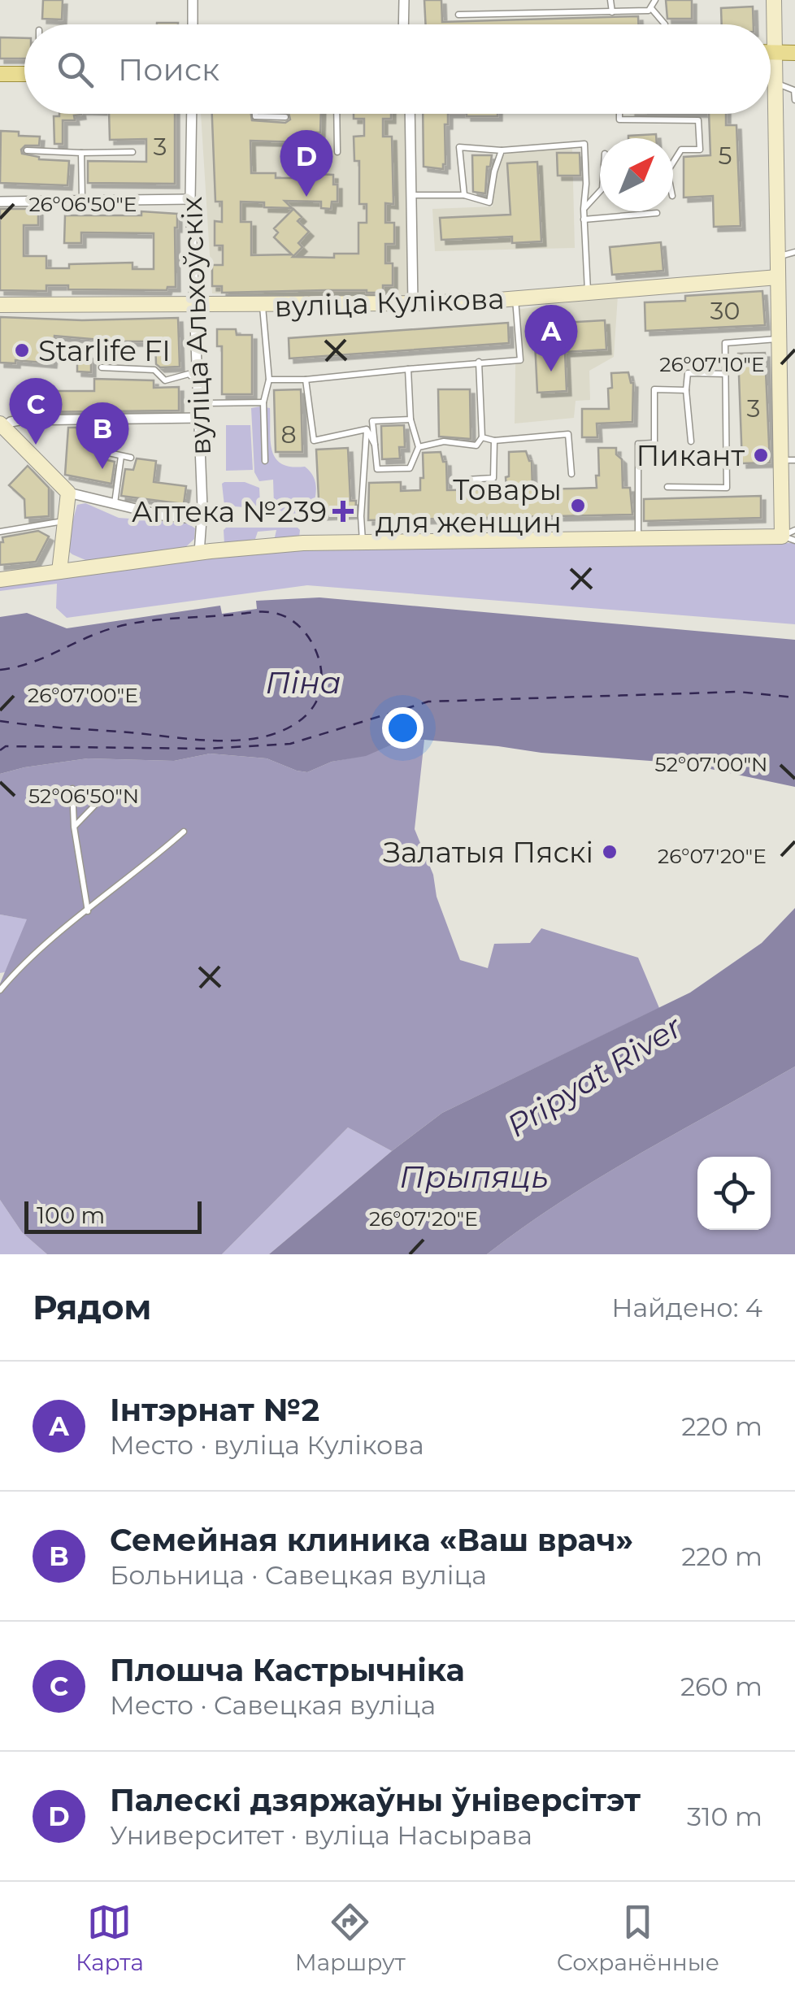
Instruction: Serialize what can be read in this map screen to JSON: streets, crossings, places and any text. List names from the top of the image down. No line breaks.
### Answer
{"streets":{"street":["вуліца Кулікова","вуліца Альхоўскіх"]},"crossings":[["вуліца Кулікова","вуліца Альхоўскіх"]],"water":["Піна","Pripyat River","Прыпяць"],"places":{"other":["Starlife FI","Пикант","Товары для женщин","Залатыя Пяскі"],"health":["Аптека №239"]},"house_numbers":["3","5","30","3","8"],"scale_bar":"100 m","north":"top right","page":{"search":"Поиск","pins":["D","A","C","B"],"scale":"100 m","heading":["Рядом","Найдено: 4"],"list":[{"mark":"A","name":"Інтэрнат №2","note":"Место · вуліца Кулікова","value":"220 m"},{"mark":"B","name":"Семейная клиника «Ваш врач»","note":"Больница · Савецкая вуліца","value":"220 m"},{"mark":"C","name":"Плошча Кастрычніка","note":"Место · Савецкая вуліца","value":"260 m"},{"mark":"D","name":"Палескі дзяржаўны ўніверсітэт","note":"Университет · вуліца Насырава","value":"310 m"}],"nav":["Карта","Маршрут","Сохранённые"]},"coordinates":["26°06'50\"E","26°07'10\"E","26°07'00\"E","52°07'00\"N","52°06'50\"N","26°07'20\"E"]}
